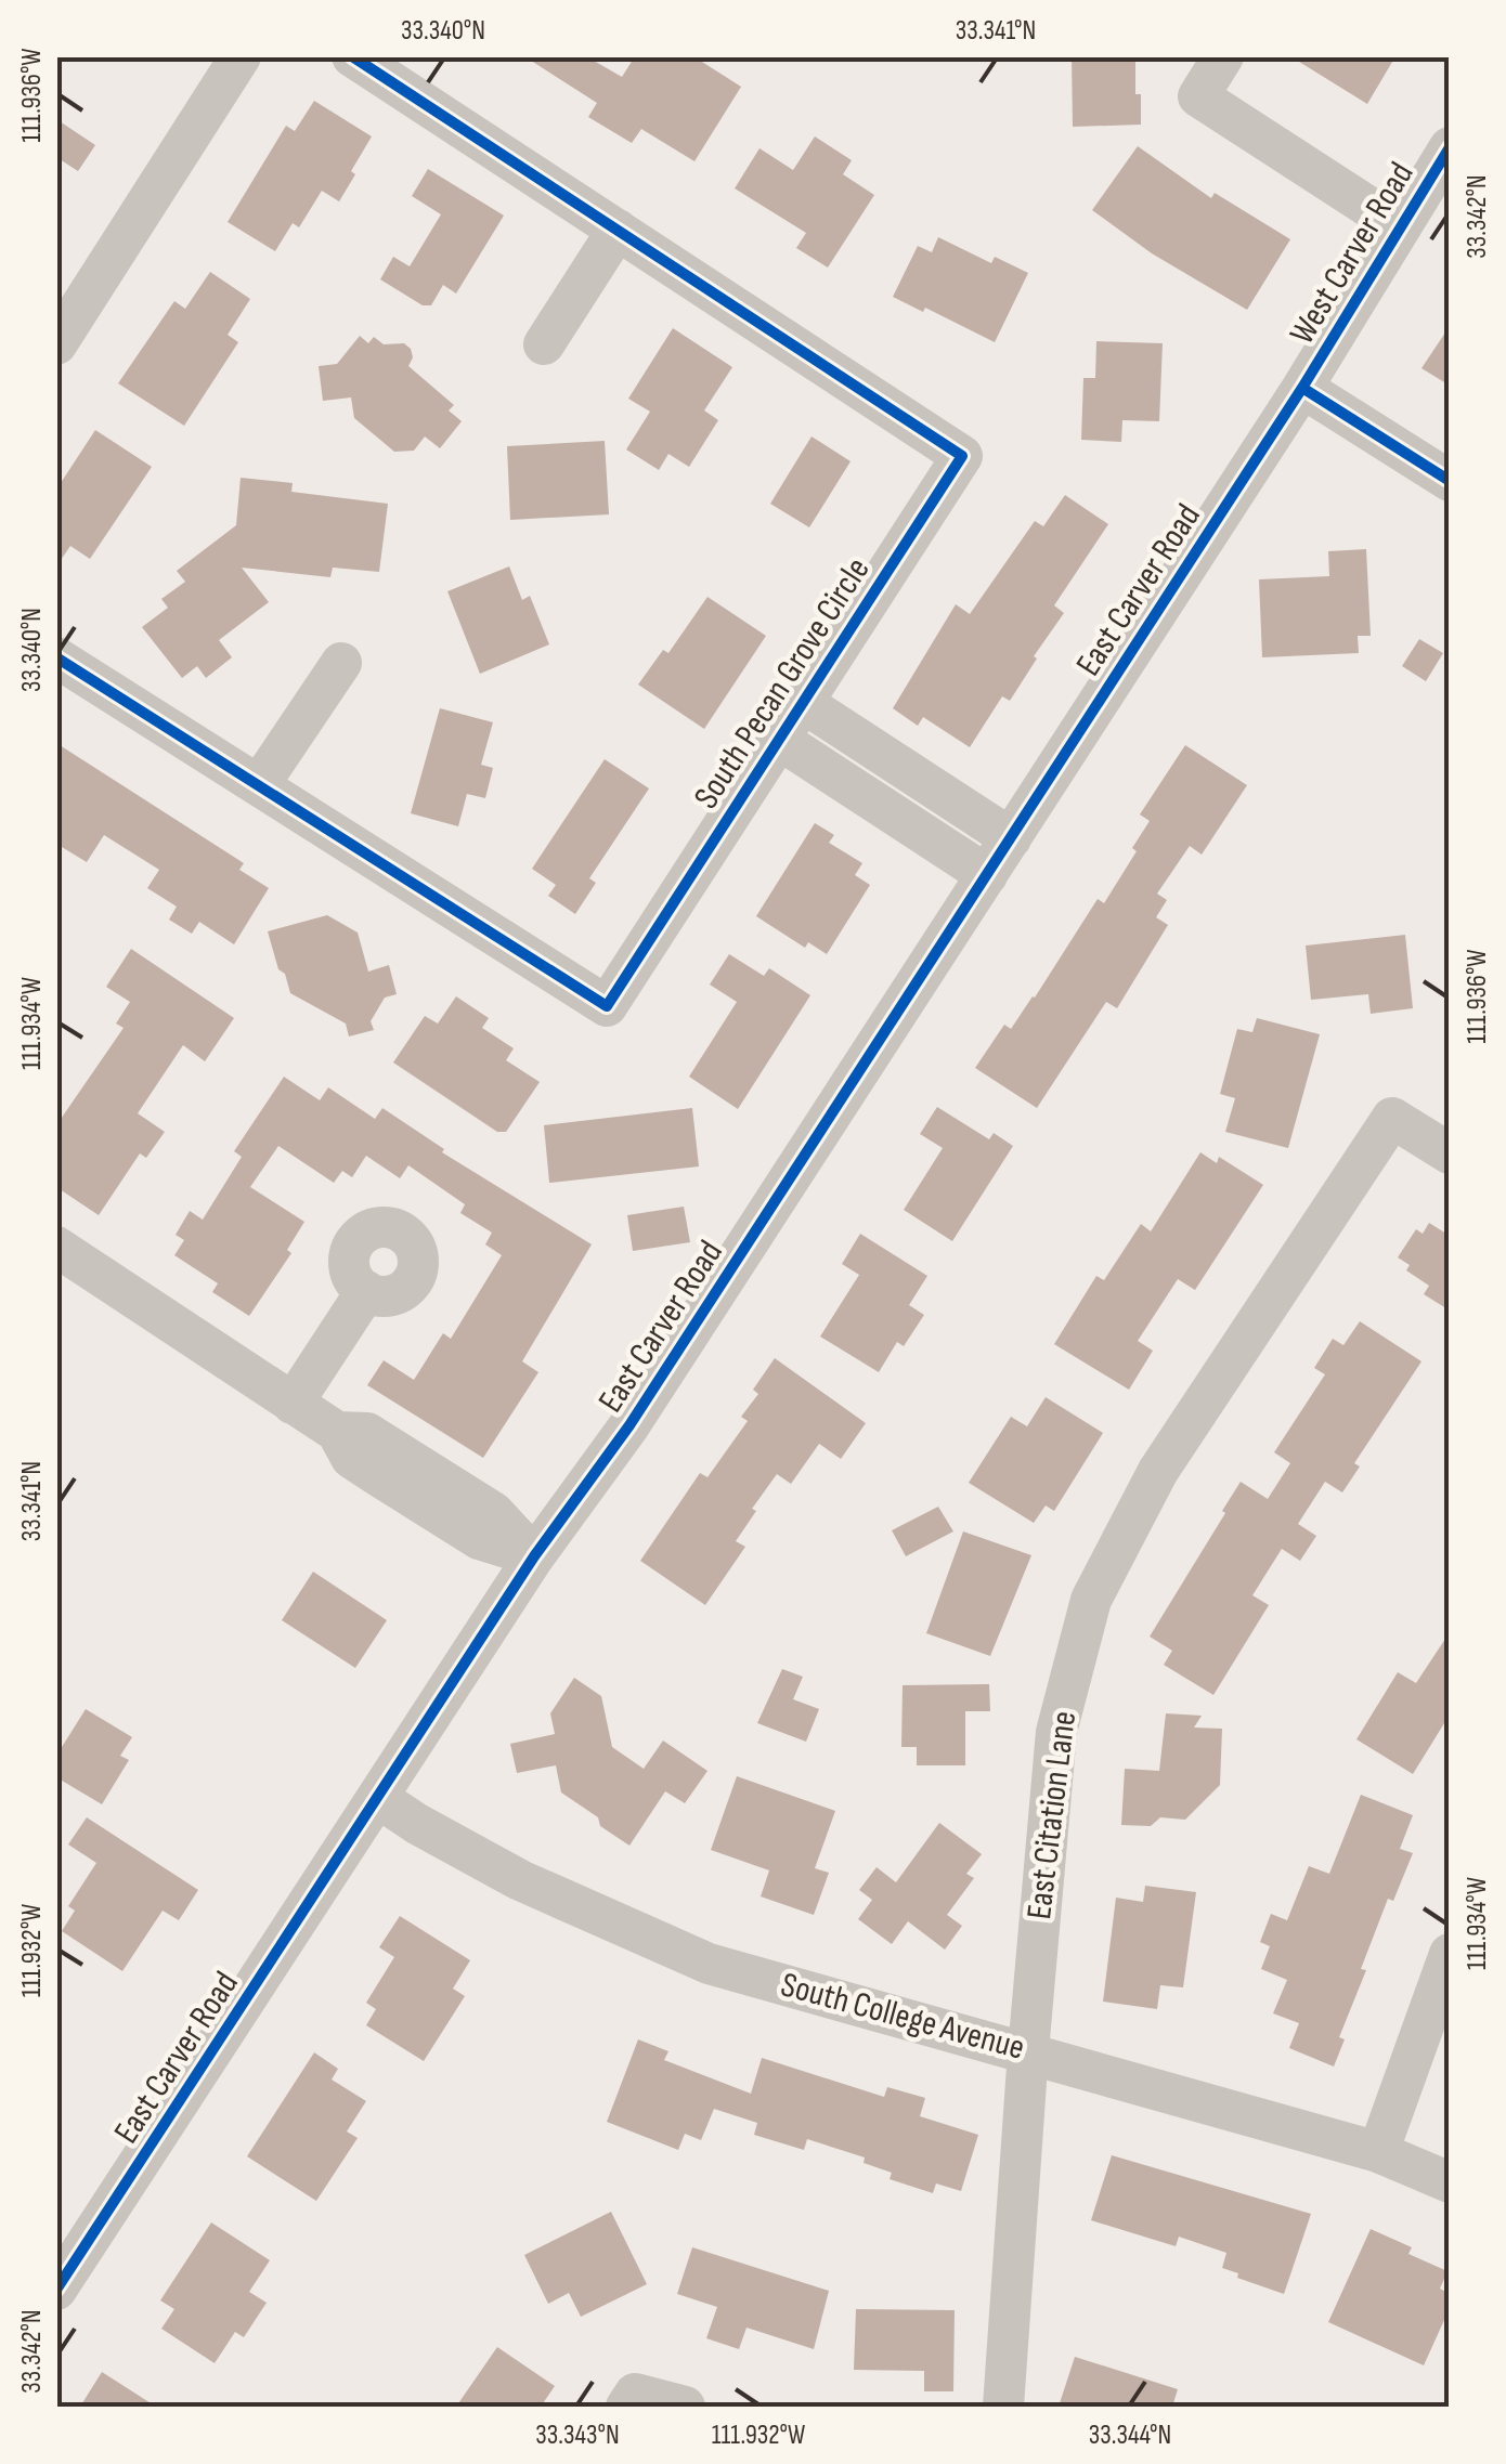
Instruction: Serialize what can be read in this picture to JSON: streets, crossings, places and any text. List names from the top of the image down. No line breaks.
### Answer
{"streets":{"street":["West Carver Road","East Carver Road","South Pecan Grove Circle","East Citation Lane","South College Avenue"]},"crossings":[["West Carver Road","East Carver Road"],["East Carver Road","South Pecan Grove Circle"],["East Carver Road","South College Avenue"],["East Citation Lane","South College Avenue"]],"coordinates":["33.340°N","33.341°N","111.936°W","33.342°N","111.934°W","111.932°W","33.343°N","33.344°N"]}
